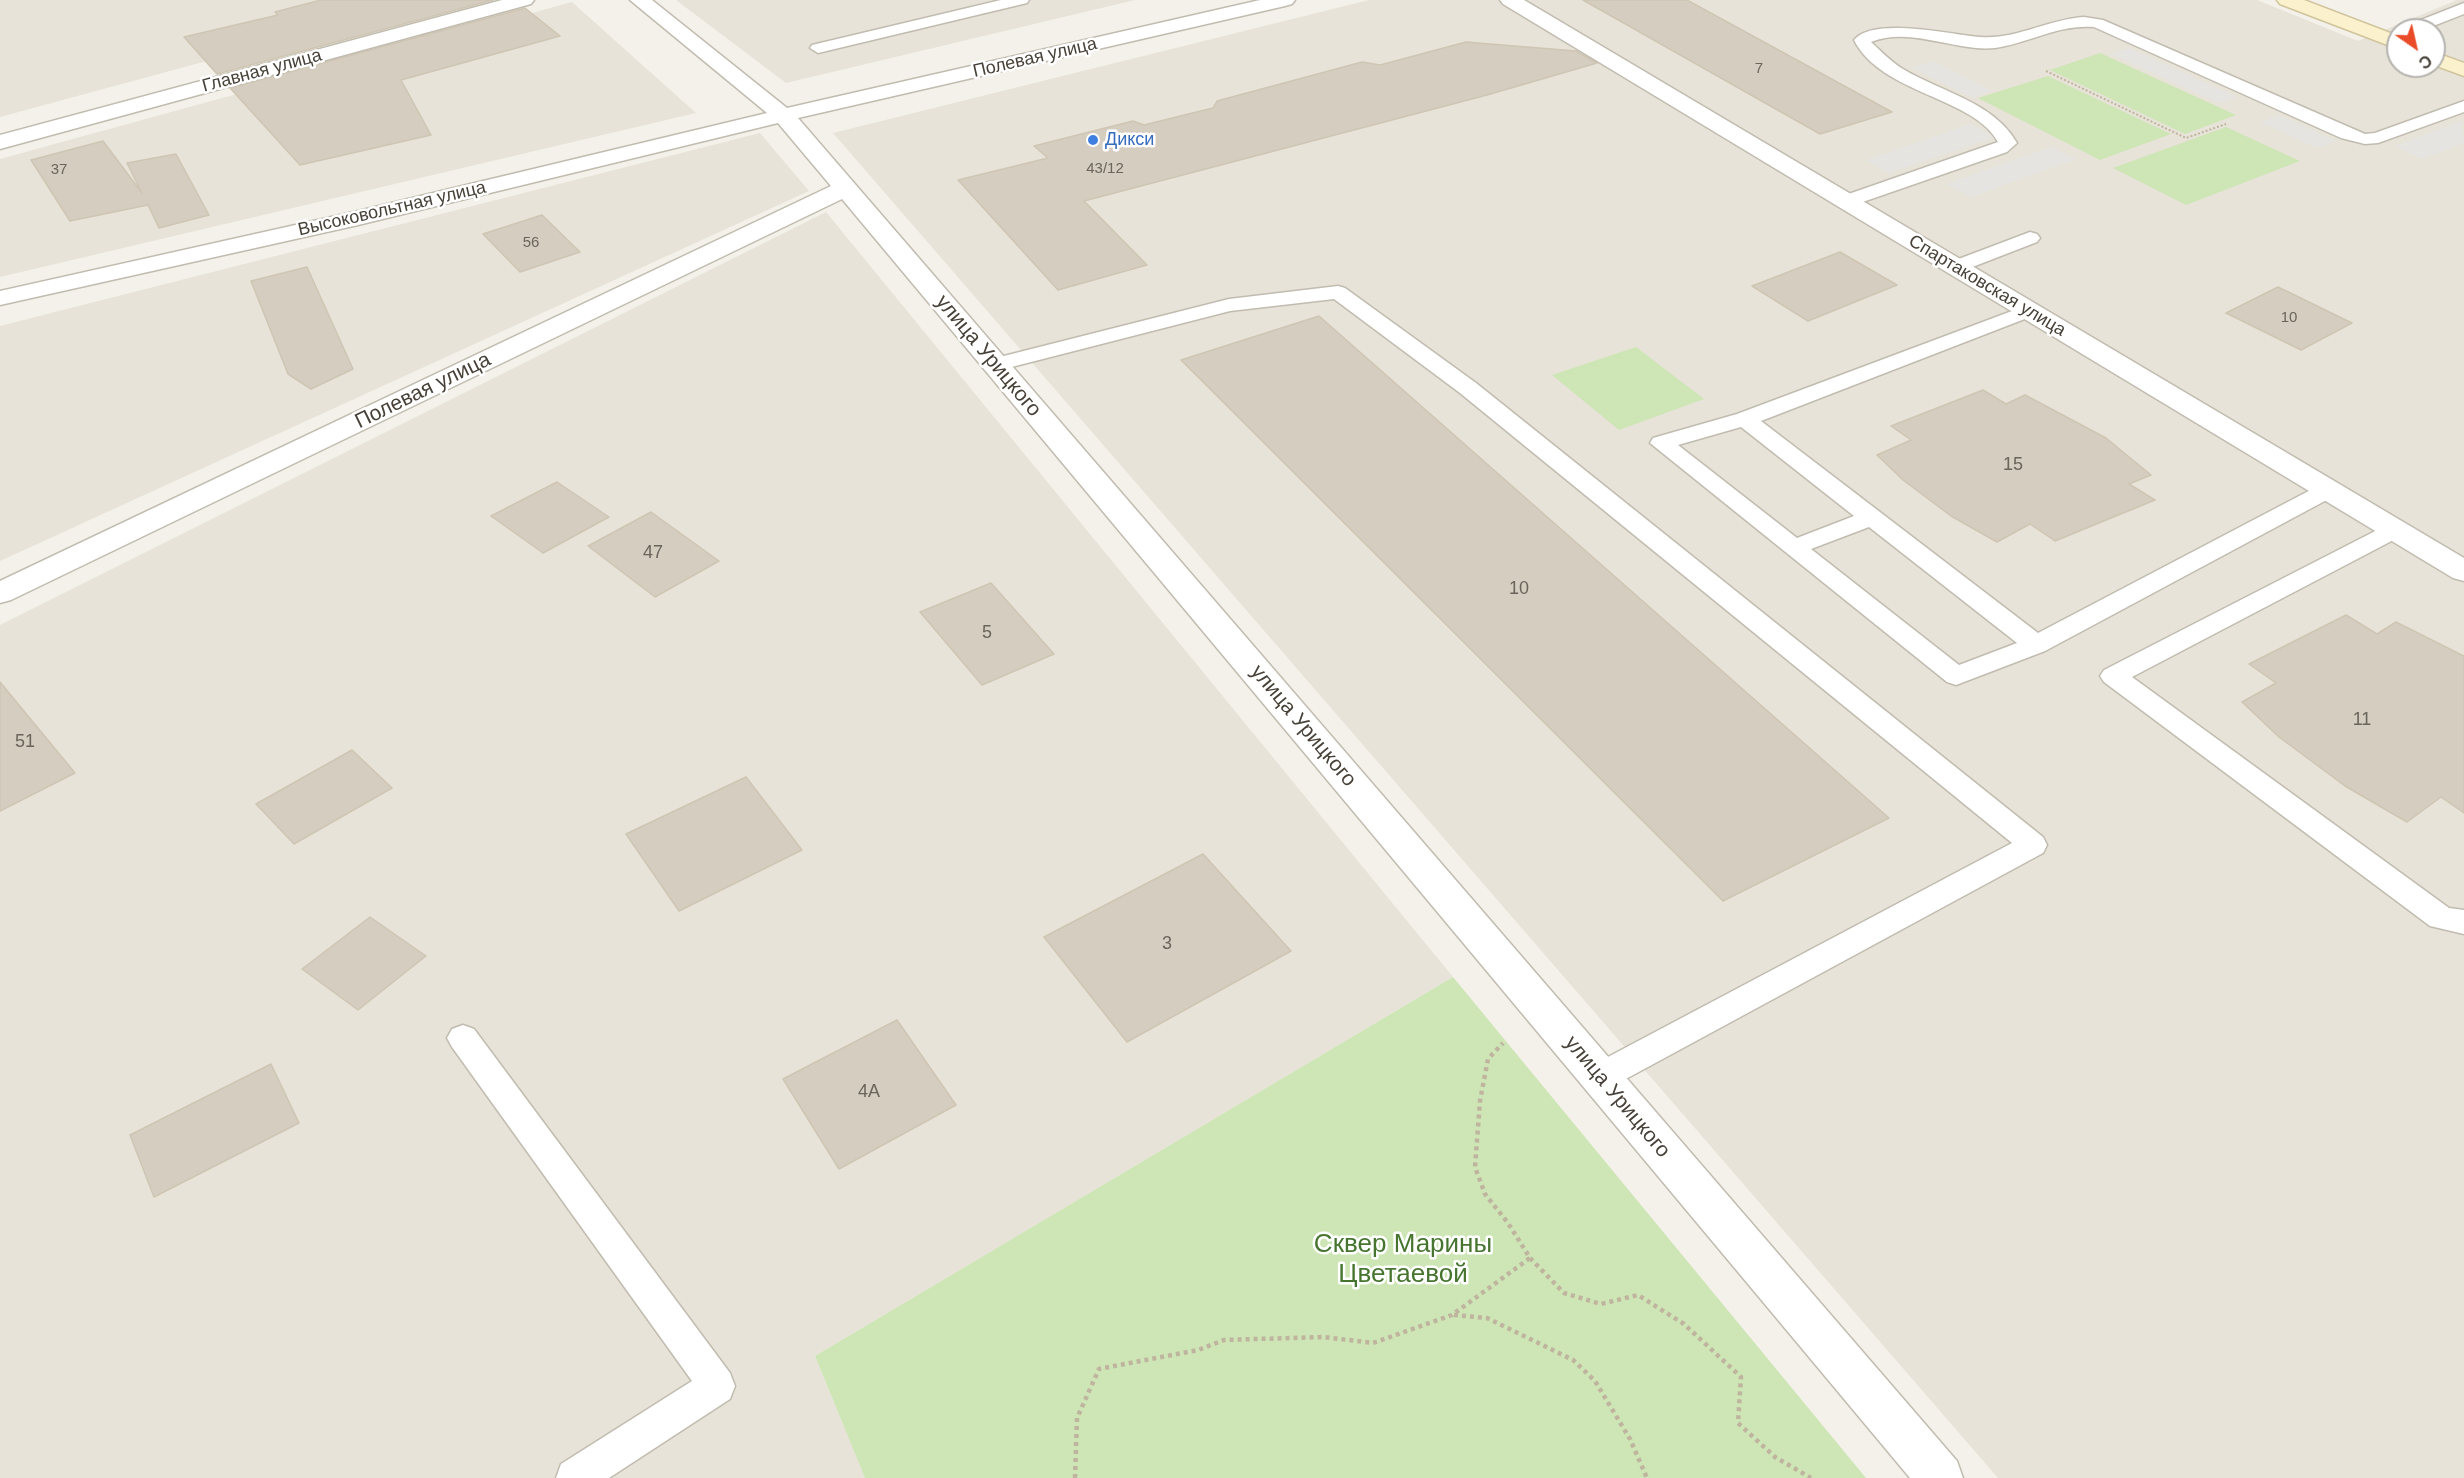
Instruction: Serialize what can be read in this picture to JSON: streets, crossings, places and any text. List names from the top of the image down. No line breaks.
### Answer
{"streets":{"street":["Полевая улица","Главная улица","Высоковольтная улица","Спартаковская улица","улица Урицкого"]},"crossings":[["Полевая улица","Высоковольтная улица"],["Полевая улица","улица Урицкого"],["Высоковольтная улица","улица Урицкого"]],"parks":["Сквер Марины Цветаевой"],"places":["Дикси"],"house_numbers":["7","43/12","37","56","10","15","47","10","5","11","51","3","4А"],"north":"bottom right"}
